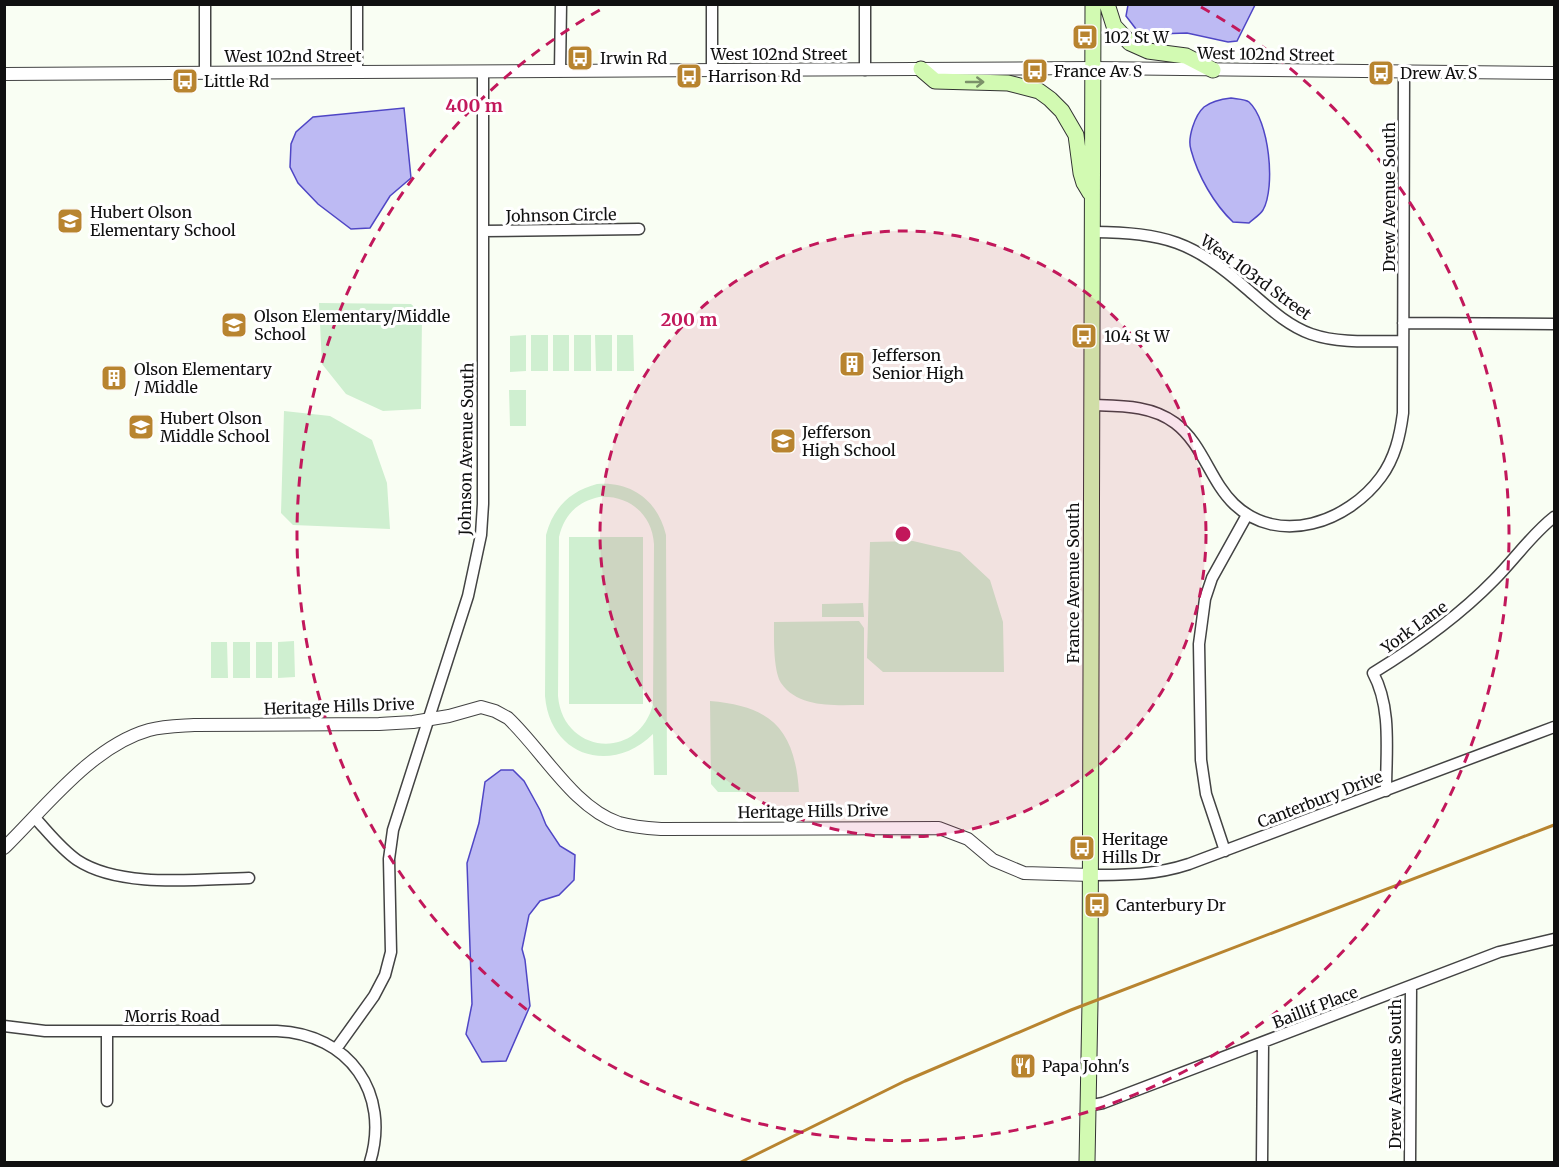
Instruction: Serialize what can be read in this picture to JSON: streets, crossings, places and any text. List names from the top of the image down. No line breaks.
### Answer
{"streets":{"main road":["France Avenue South"],"street":["West 102nd Street","Drew Avenue South","Johnson Circle","West 103rd Street","Johnson Avenue South","York Lane","Heritage Hills Drive","Canterbury Drive","Baillif Place","Morris Road"]},"crossings":[["West 102nd Street","Drew Avenue South"],["West 102nd Street","Johnson Avenue South"],["West 102nd Street","France Avenue South"],["Drew Avenue South","West 103rd Street"],["Drew Avenue South","Baillif Place"],["Johnson Circle","Johnson Avenue South"],["West 103rd Street","France Avenue South"],["Johnson Avenue South","Heritage Hills Drive"],["Johnson Avenue South","Morris Road"],["France Avenue South","Heritage Hills Drive"],["France Avenue South","Canterbury Drive"],["France Avenue South","Baillif Place"],["York Lane","Canterbury Drive"],["Heritage Hills Drive","Canterbury Drive"]],"places":{"bus stop":["102 St W","Irwin Rd","France Av S","Drew Av S","Harrison Rd","Little Rd","104 St W","Heritage Hills Dr","Canterbury Dr"],"school or university":["Hubert Olson Elementary School","Olson Elementary/Middle School","Hubert Olson Middle School","Jefferson High School"],"building":["Jefferson Senior High","Olson Elementary / Middle"],"restaurant":["Papa John's"]},"rings":["400 m","200 m"]}
